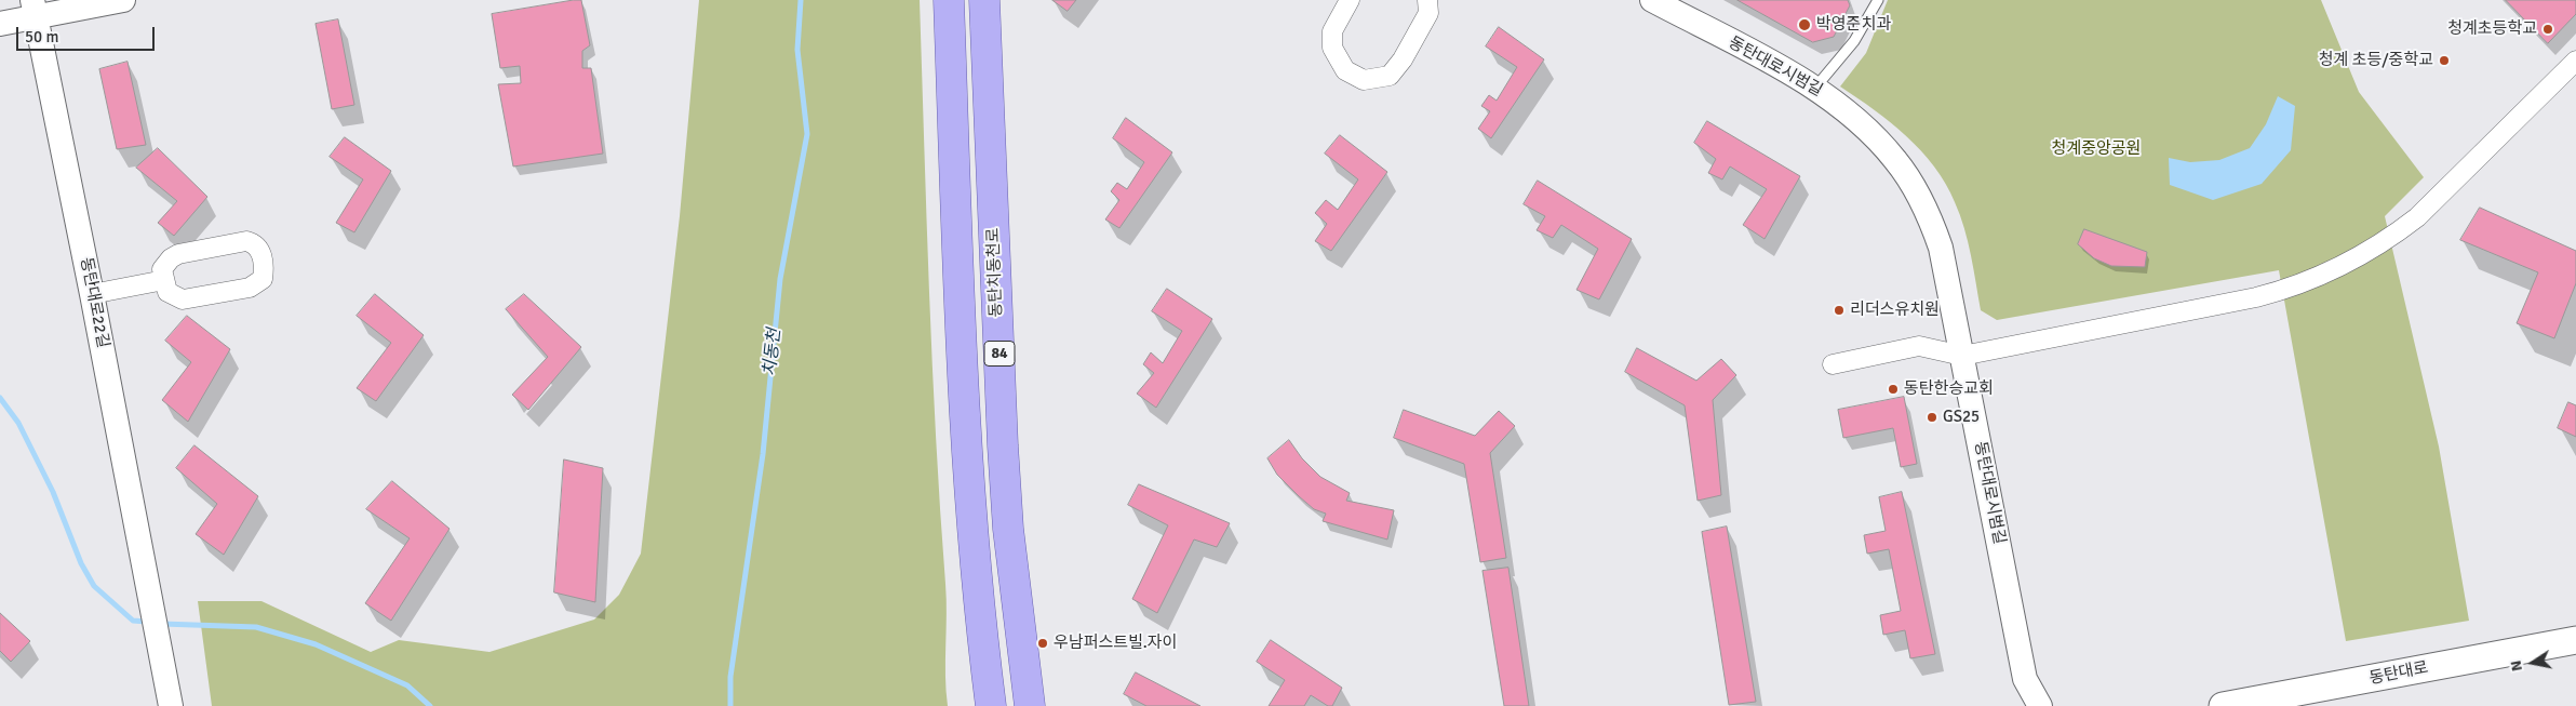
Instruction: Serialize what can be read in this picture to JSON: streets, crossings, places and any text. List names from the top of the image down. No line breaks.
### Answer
{"streets":{"main road":["동탄치동천로","84","동탄대로"],"street":["동탄대로시범길","동탄대로22길"]},"water":["치동천"],"parks":["청계중앙공원"],"places":["박영준치과","청계초등학교","청계 초등/중학교","리더스유치원","동탄한승교회","GS25","우남퍼스트빌.자이"],"scale_bar":"50 m","north":"left"}
